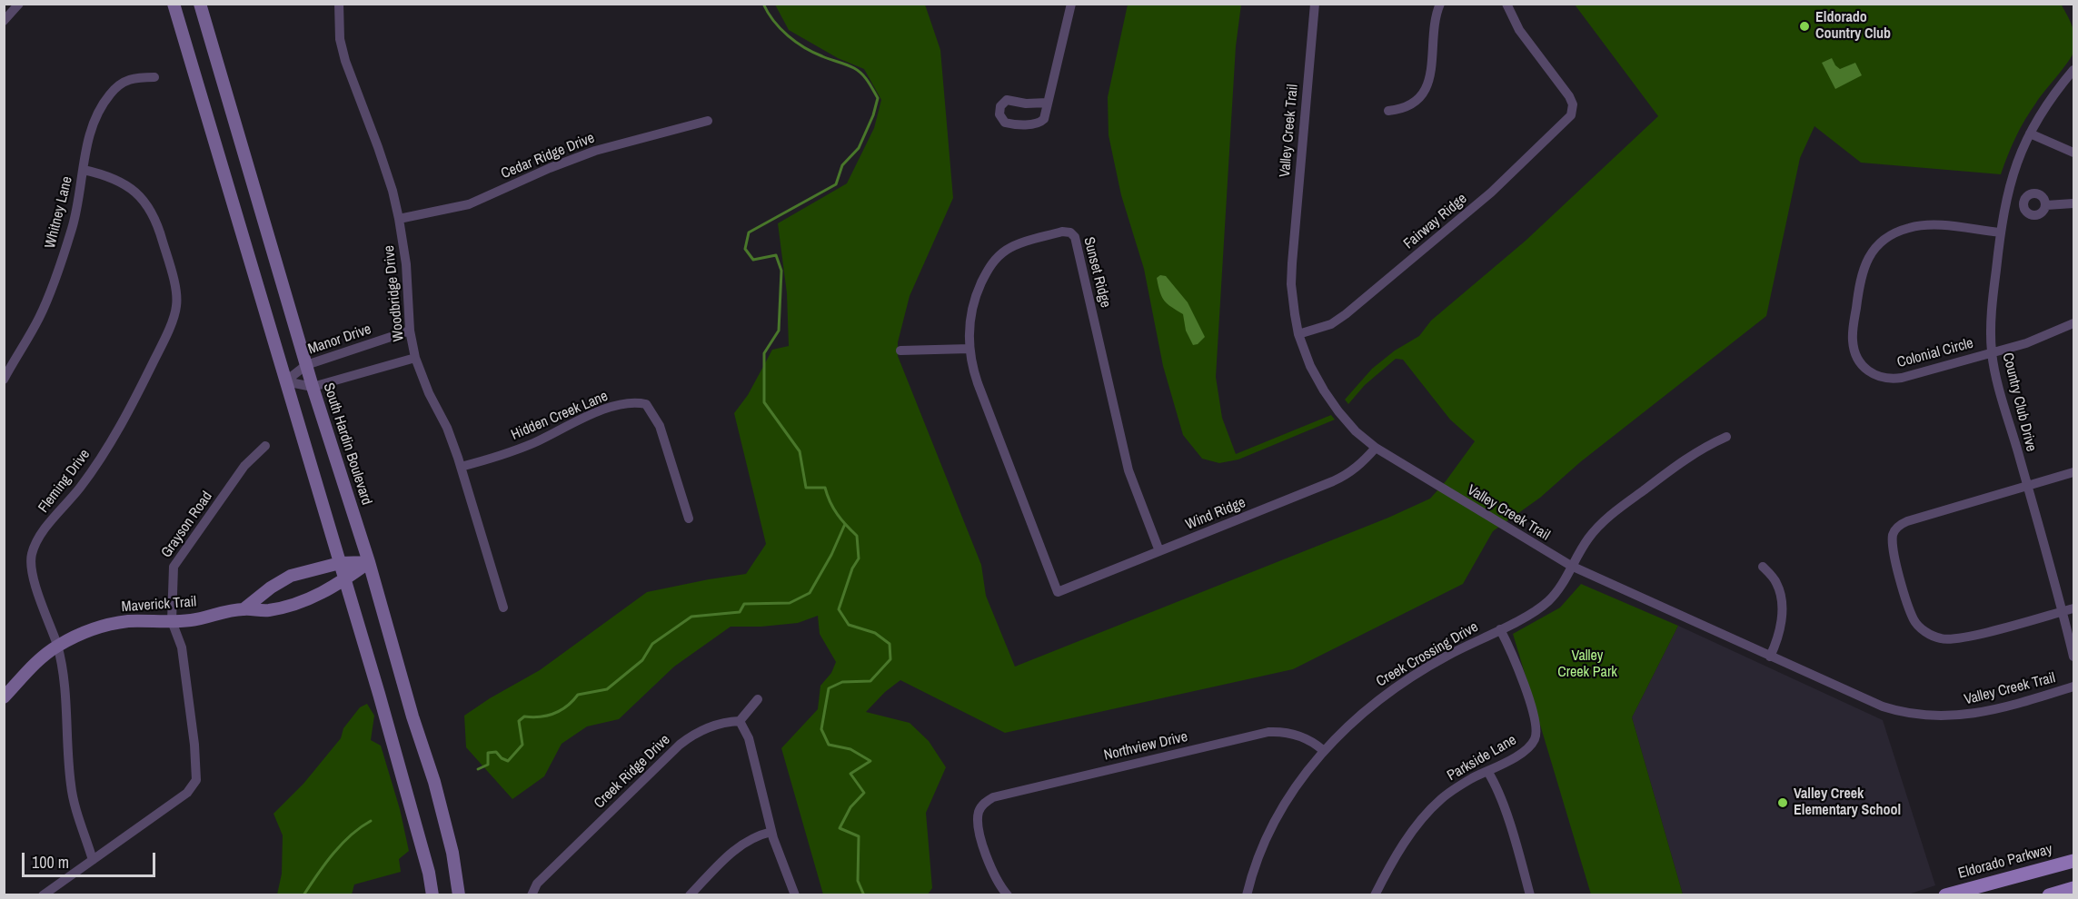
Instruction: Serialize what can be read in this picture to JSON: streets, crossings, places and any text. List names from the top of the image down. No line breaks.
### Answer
{"streets":{"main road":["South Hardin Boulevard","Maverick Trail","Eldorado Parkway"],"street":["Valley Creek Trail","Cedar Ridge Drive","Whitney Lane","Fairway Ridge","Sunset Ridge","Woodbridge Drive","Manor Drive","Colonial Circle","Country Club Drive","Hidden Creek Lane","Fleming Drive","Wind Ridge","Grayson Road","Creek Crossing Drive","Northview Drive","Parkside Lane","Creek Ridge Drive"]},"crossings":[["Valley Creek Trail","Fairway Ridge"],["Valley Creek Trail","Wind Ridge"],["Valley Creek Trail","Creek Crossing Drive"],["Cedar Ridge Drive","Woodbridge Drive"],["Whitney Lane","Fleming Drive"],["Sunset Ridge","Wind Ridge"],["Woodbridge Drive","Manor Drive"],["Woodbridge Drive","Hidden Creek Lane"],["Manor Drive","South Hardin Boulevard"],["Colonial Circle","Country Club Drive"],["South Hardin Boulevard","Maverick Trail"],["Fleming Drive","Grayson Road"],["Fleming Drive","Maverick Trail"],["Grayson Road","Maverick Trail"],["Creek Crossing Drive","Northview Drive"],["Creek Crossing Drive","Parkside Lane"]],"parks":["Valley Creek Park"],"places":["Eldorado Country Club","Valley Creek Elementary School"],"scale_bar":"100 m"}
